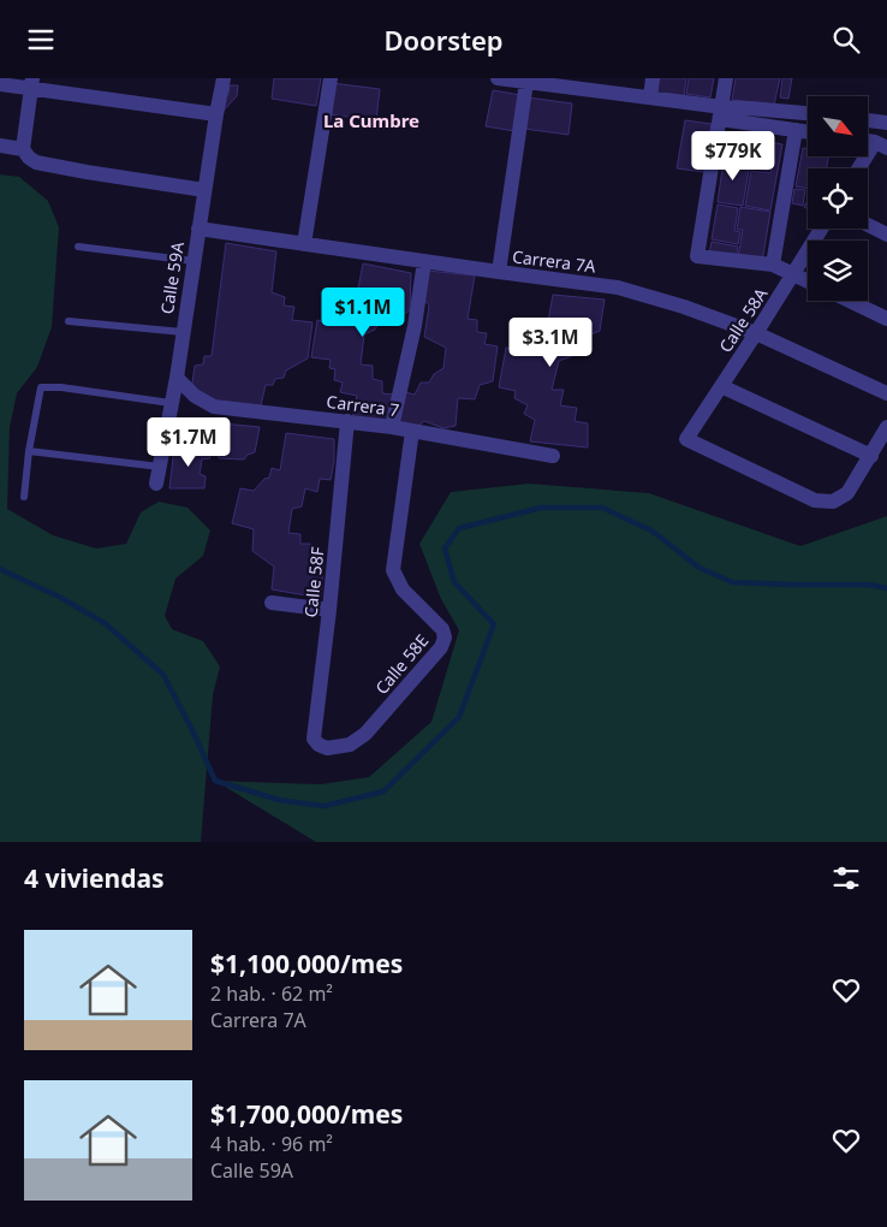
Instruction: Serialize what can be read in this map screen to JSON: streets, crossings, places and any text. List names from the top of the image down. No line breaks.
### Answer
{"streets":{"street":["Carrera 7A","Calle 59A","Calle 58A","Carrera 7","Calle 58F","Calle 58E"]},"crossings":[["Carrera 7A","Calle 59A"],["Carrera 7A","Calle 58A"],["Calle 59A","Carrera 7"],["Carrera 7","Calle 58F"],["Carrera 7","Calle 58E"],["Calle 58F","Calle 58E"]],"districts":["La Cumbre"],"north":"bottom right","page":{"header":"Doorstep","price":["$779K","$1.1M","$3.1M","$1.7M"],"heading":"4 viviendas","list":[{"name":"$1,100,000/mes","note":"2 hab. · 62 m² · Carrera 7A"},{"name":"$1,700,000/mes","note":"4 hab. · 96 m² · Calle 59A"}]}}
